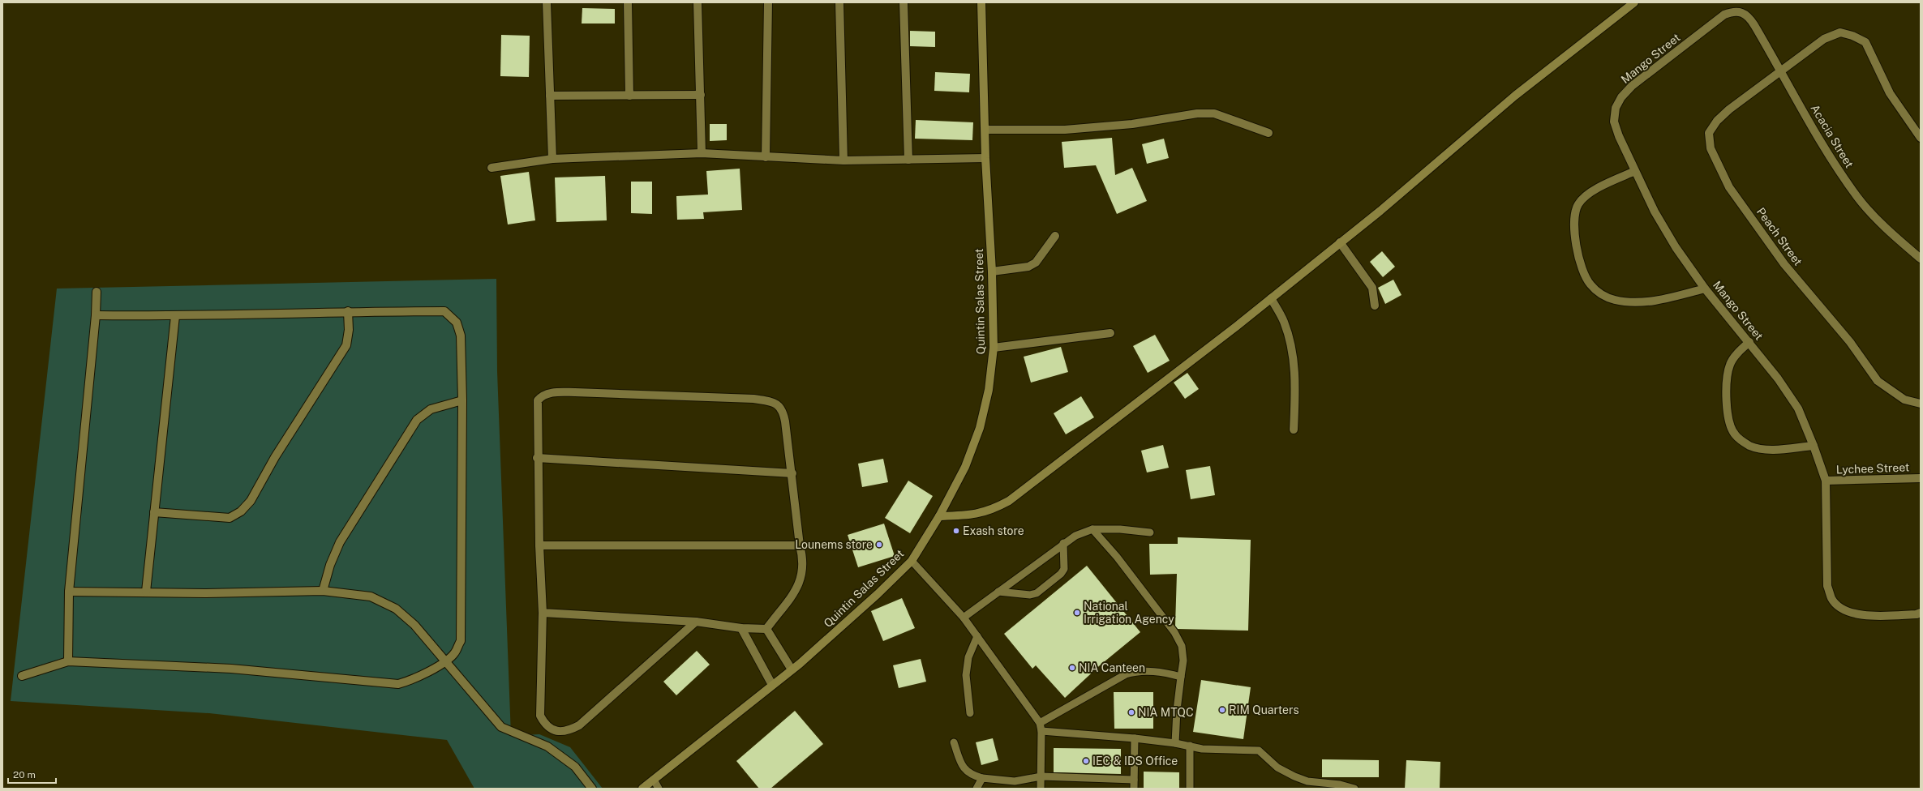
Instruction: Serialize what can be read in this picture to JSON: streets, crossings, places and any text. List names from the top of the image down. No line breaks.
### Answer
{"streets":{"main road":["Quintin Salas Street"],"street":["Mango Street","Acacia Street","Peach Street","Lychee Street"]},"crossings":[["Mango Street","Acacia Street"],["Mango Street","Lychee Street"],["Acacia Street","Peach Street"]],"places":["Exash store","Lounems store","National Irrigation Agency","NIA Canteen","RIM Quarters","NIA MTQC","IEC & IDS Office"],"scale_bar":"20 m"}
